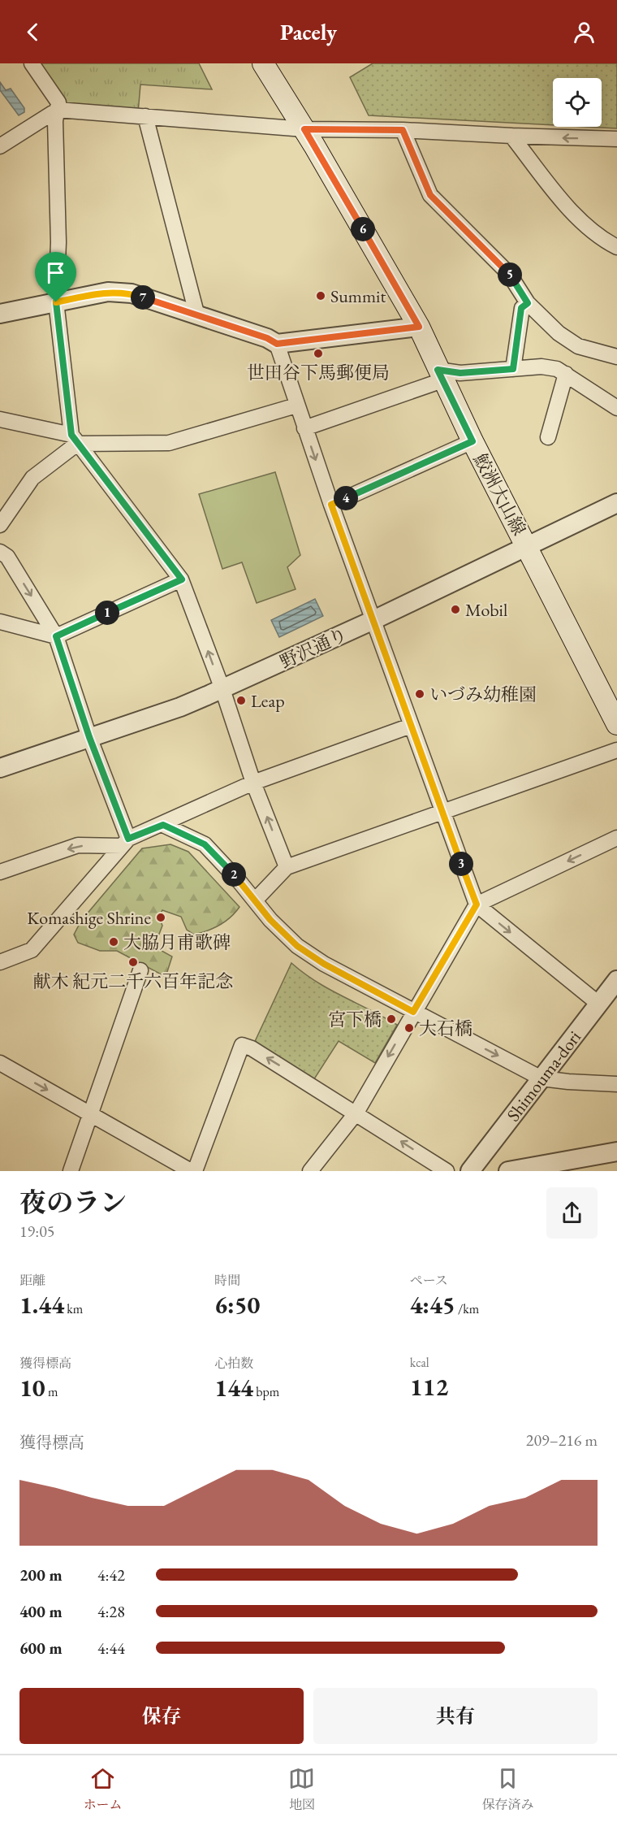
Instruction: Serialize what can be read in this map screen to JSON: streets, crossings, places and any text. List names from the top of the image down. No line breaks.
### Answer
{"streets":{"main road":["鮫洲大山線"],"street":["野沢通り","Shimouma-dori"]},"crossings":[["鮫洲大山線","野沢通り"]],"places":["Summit","世田谷下馬郵便局","Mobil","いづみ幼稚園","Leap","Komashige Shrine","大脇月甫歌碑","献木 紀元二千六百年記念","宮下橋","大石橋"],"page":{"header":"Pacely","pins":["6","5","7","4","1","3","2"],"heading":["夜のラン","19:05"],"stats":[["距離","1.44 km"],["時間","6:50"],["ペース","4:45 /km"],["獲得標高","10 m"],["心拍数","144 bpm"],["kcal","112"]],"chart":["獲得標高","209–216 m"],"list":[{"name":"200 m","note":"4:42"},{"name":"400 m","note":"4:28"},{"name":"600 m","note":"4:44"}],"buttons":["保存","共有"],"tabs":["ホーム","地図","保存済み"]}}
